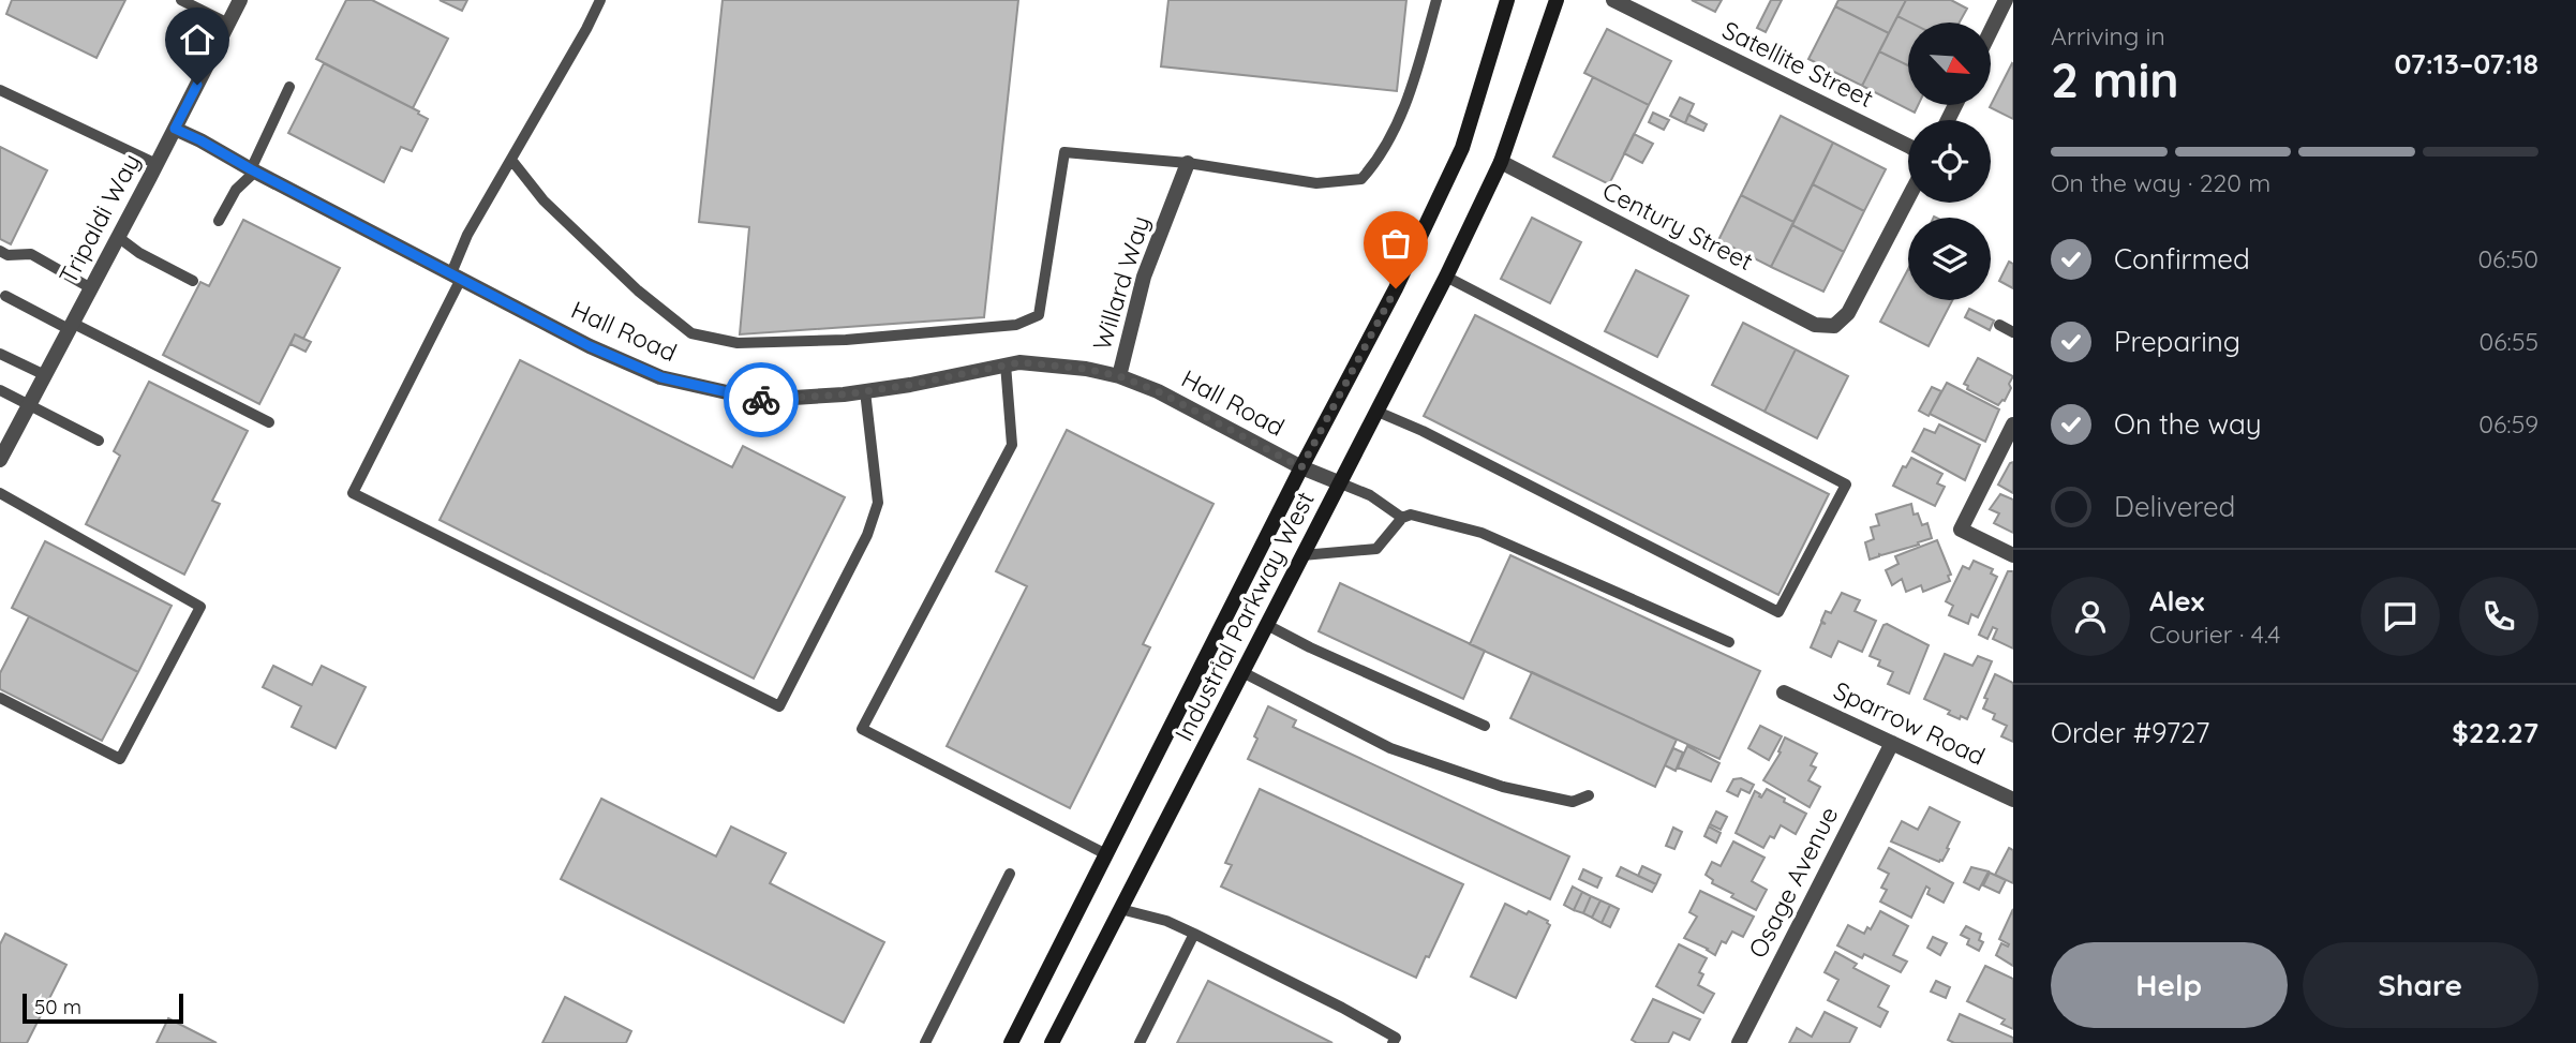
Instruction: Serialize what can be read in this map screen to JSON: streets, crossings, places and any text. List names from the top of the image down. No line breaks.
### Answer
{"streets":{"main road":["Industrial Parkway West"],"street":["Satellite Street","Tripaldi Way","Century Street","Willard Way","Hall Road","Sparrow Road","Osage Avenue"]},"crossings":[["Tripaldi Way","Hall Road"],["Century Street","Industrial Parkway West"],["Willard Way","Hall Road"],["Hall Road","Industrial Parkway West"],["Sparrow Road","Osage Avenue"]],"scale_bar":"50 m","north":"bottom right","page":{"heading":["2 min","Arriving in","07:13–07:18"],"panel":["Alex","Courier · 4.4","Order #9727","$22.27"],"bar":"On the way · 220 m","list":[["Confirmed","06:50"],["Preparing","06:55"],["On the way","06:59"],"Delivered"],"buttons":["Help","Share"],"scale":"50 m"}}
